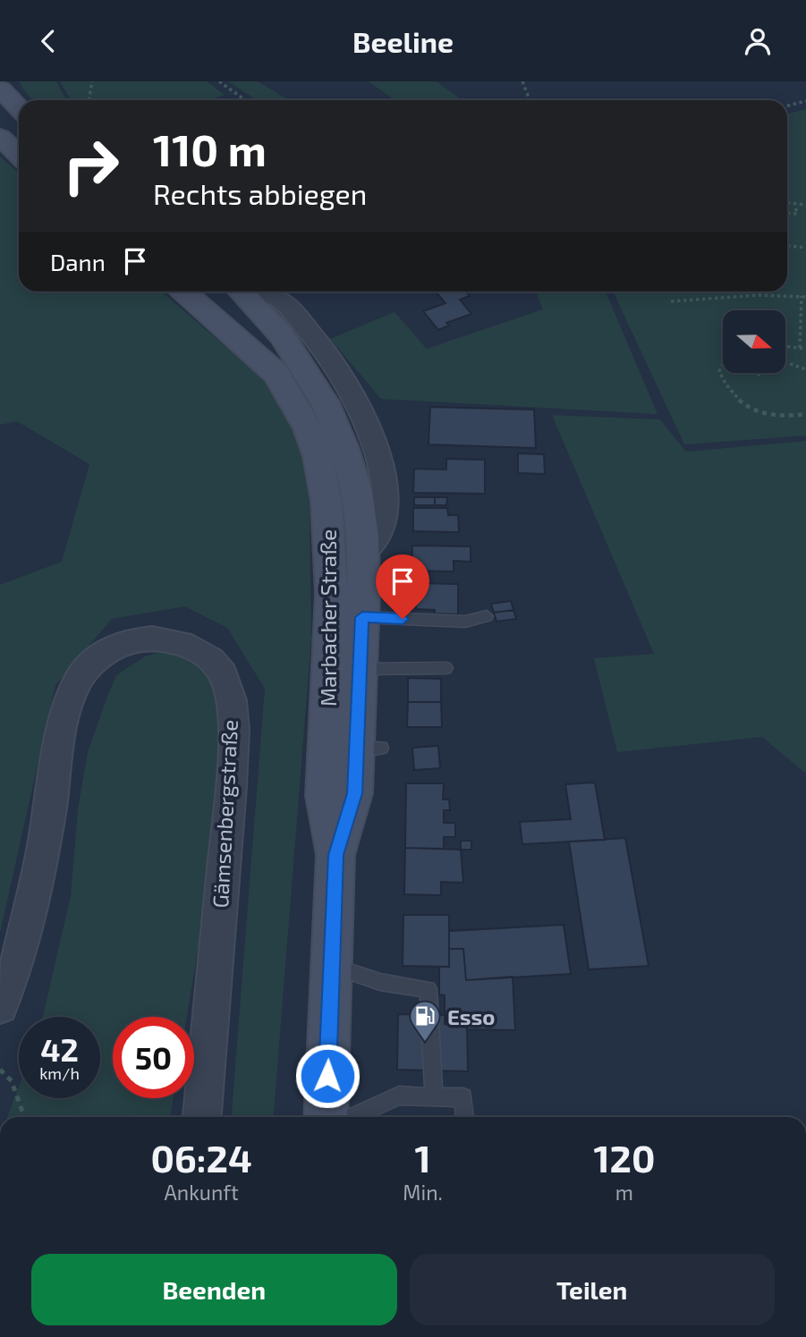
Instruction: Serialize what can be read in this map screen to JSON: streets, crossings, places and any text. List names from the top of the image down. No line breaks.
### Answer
{"streets":{"main road":["Marbacher Straße"],"street":["Gämsenbergstraße"]},"places":{"fuel station":["Esso"]},"north":"right","page":{"header":"Beeline","turn":["110 m","Rechts abbiegen"],"then":"Dann","speed":"42 km/h","limit":"50","eta":["06:24","Ankunft","1","Min.","120","m"],"buttons":["Beenden","Teilen"]}}
